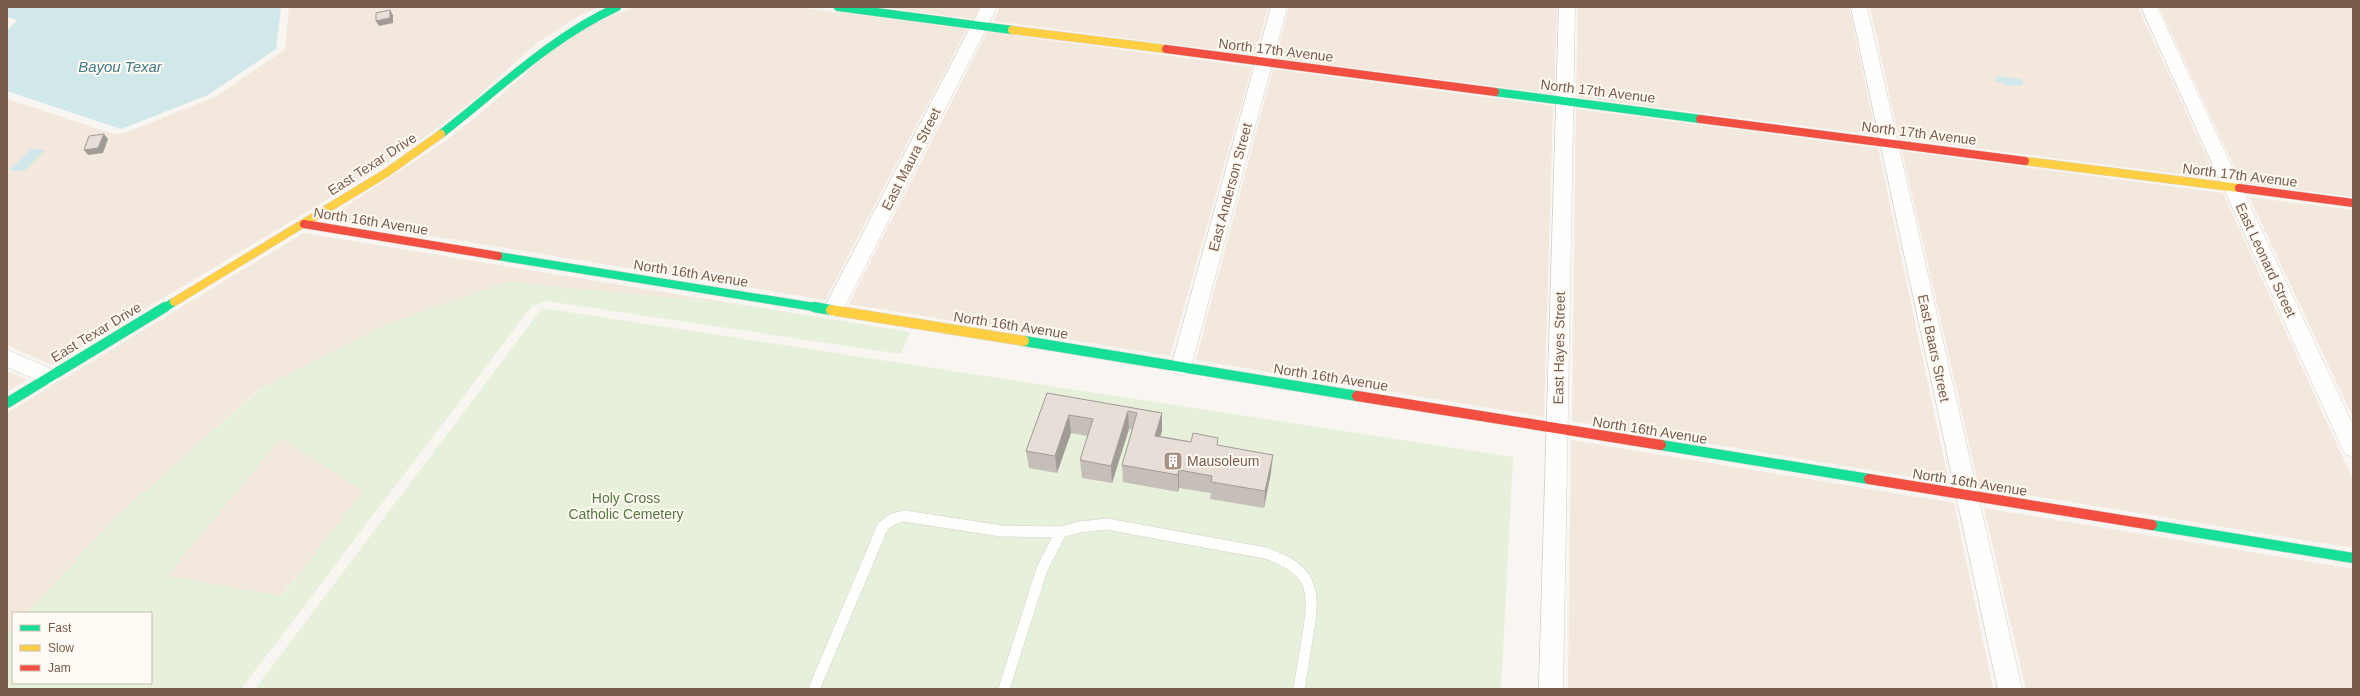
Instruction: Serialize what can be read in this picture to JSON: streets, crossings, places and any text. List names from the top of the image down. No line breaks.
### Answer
{"streets":{"street":["North 17th Avenue","East Maura Street","East Texar Drive","East Anderson Street","North 16th Avenue","East Leonard Street","East Hayes Street","East Baars Street"]},"crossings":[["North 17th Avenue","East Maura Street"],["North 17th Avenue","East Anderson Street"],["North 17th Avenue","East Leonard Street"],["North 17th Avenue","East Hayes Street"],["North 17th Avenue","East Baars Street"],["East Maura Street","North 16th Avenue"],["East Texar Drive","North 16th Avenue"],["East Anderson Street","North 16th Avenue"],["North 16th Avenue","East Hayes Street"],["North 16th Avenue","East Baars Street"]],"water":["Bayou Texar"],"parks":["Holy Cross Catholic Cemetery"],"places":{"building":["Mausoleum"]},"legend":["Fast","Slow","Jam"]}
